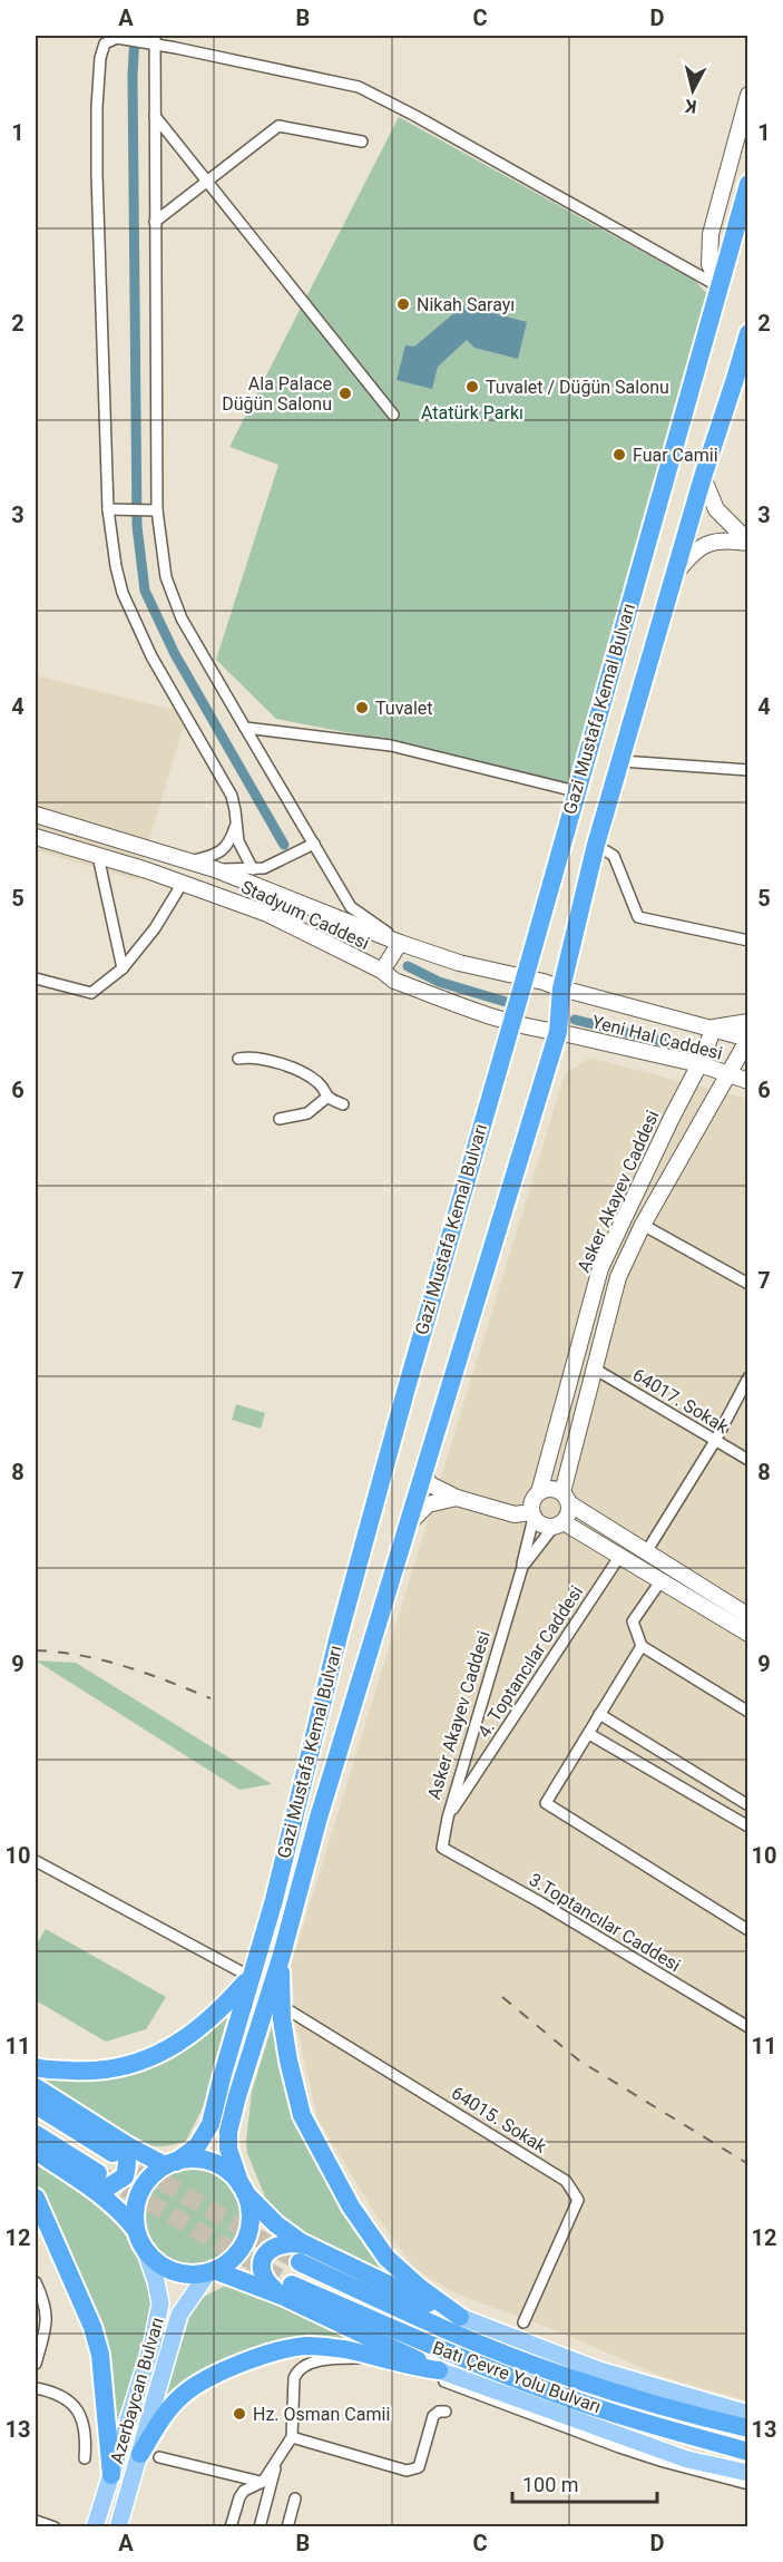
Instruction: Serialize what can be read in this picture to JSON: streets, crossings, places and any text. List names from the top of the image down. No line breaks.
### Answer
{"streets":{"highway":["Gazi Mustafa Kemal Bulvarı","Batı Çevre Yolu Bulvarı"],"main road":["Azerbaycan Bulvarı"],"street":["Stadyum Caddesi","Yeni Hal Caddesi","Asker Akayev Caddesi","64017. Sokak","4. Toptancılar Caddesi","3.Toptancılar Caddesi","64015. Sokak"]},"crossings":[["Gazi Mustafa Kemal Bulvarı","Stadyum Caddesi"],["Gazi Mustafa Kemal Bulvarı","Yeni Hal Caddesi"],["Gazi Mustafa Kemal Bulvarı","Batı Çevre Yolu Bulvarı"],["Gazi Mustafa Kemal Bulvarı","Azerbaycan Bulvarı"],["Stadyum Caddesi","Yeni Hal Caddesi"],["Yeni Hal Caddesi","Asker Akayev Caddesi"],["Asker Akayev Caddesi","64017. Sokak"],["Asker Akayev Caddesi","4. Toptancılar Caddesi"],["Asker Akayev Caddesi","3.Toptancılar Caddesi"],["Batı Çevre Yolu Bulvarı","Azerbaycan Bulvarı"]],"parks":["Atatürk Parkı"],"places":["Nikah Sarayı","Tuvalet / Düğün Salonu","Ala Palace Düğün Salonu","Fuar Camii","Tuvalet","Hz. Osman Camii"],"scale_bar":"100 m","north":"bottom","grid":{"columns":["A","B","C","D"],"rows":["1","2","3","4","5","6","7","8","9","10","11","12","13"]}}
